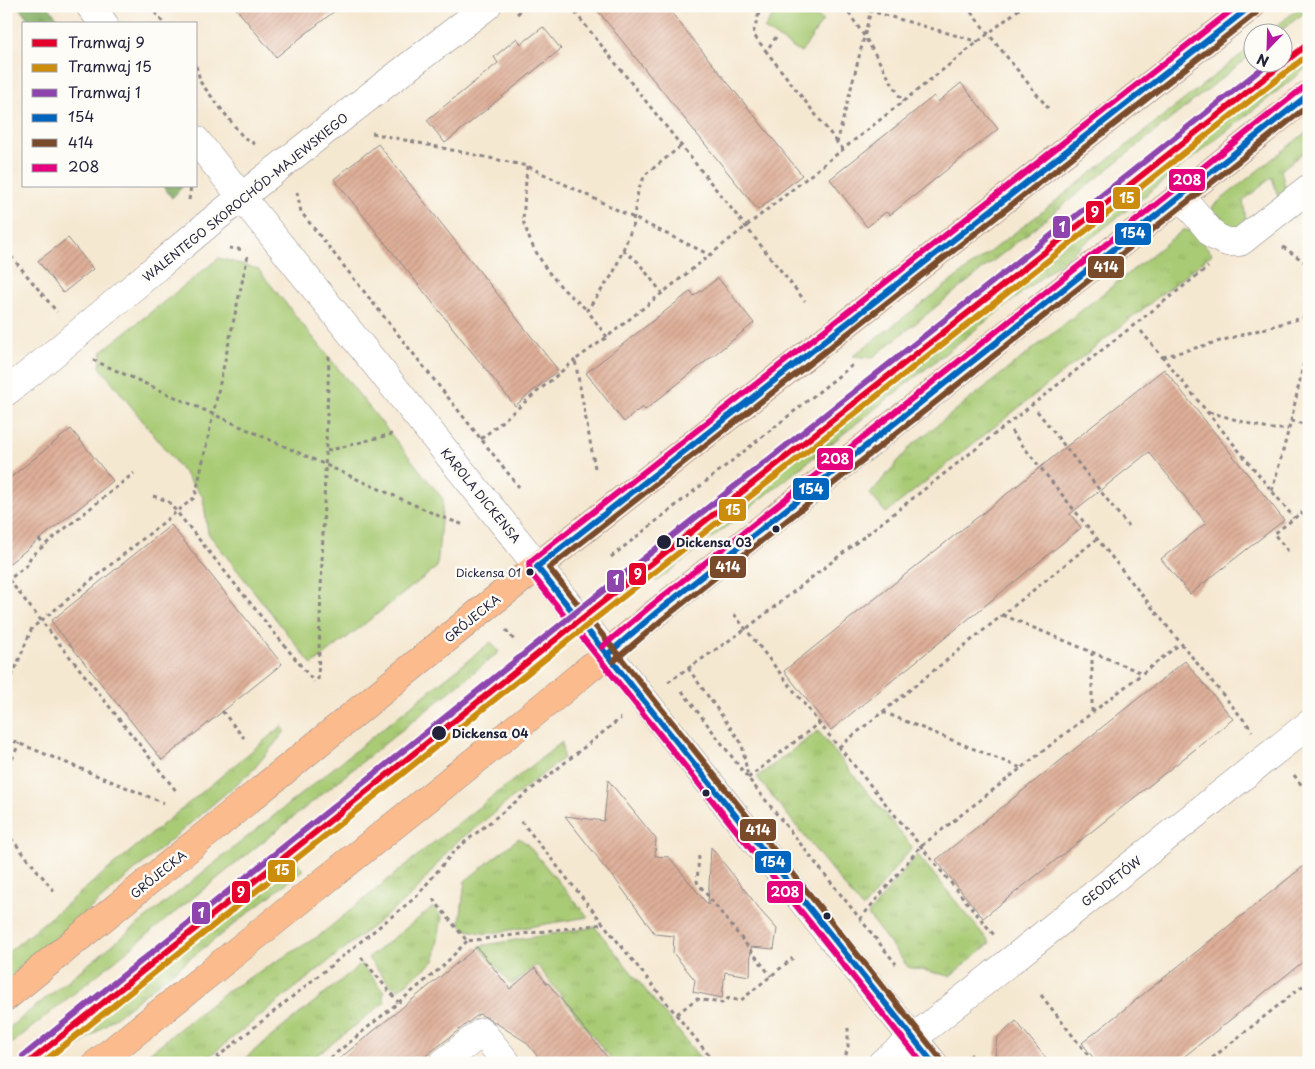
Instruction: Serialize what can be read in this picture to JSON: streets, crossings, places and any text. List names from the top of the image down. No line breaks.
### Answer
{"streets":{"main road":["GRÓJECKA"],"street":["WALENTEGO SKOROCHÓD-MAJEWSKIEGO","KAROLA DICKENSA","GEODETÓW"]},"crossings":[["WALENTEGO SKOROCHÓD-MAJEWSKIEGO","KAROLA DICKENSA"],["KAROLA DICKENSA","GRÓJECKA"],["KAROLA DICKENSA","GEODETÓW"]],"places":["Dickensa 03","Dickensa 01","Dickensa 04"],"lines":["transit line 154","transit line 208","transit line 414","tram line 9","tram line 15","tram line 1"],"legend":["Tramwaj 9","Tramwaj 15","Tramwaj 1","154","414","208"],"north":"bottom left"}
